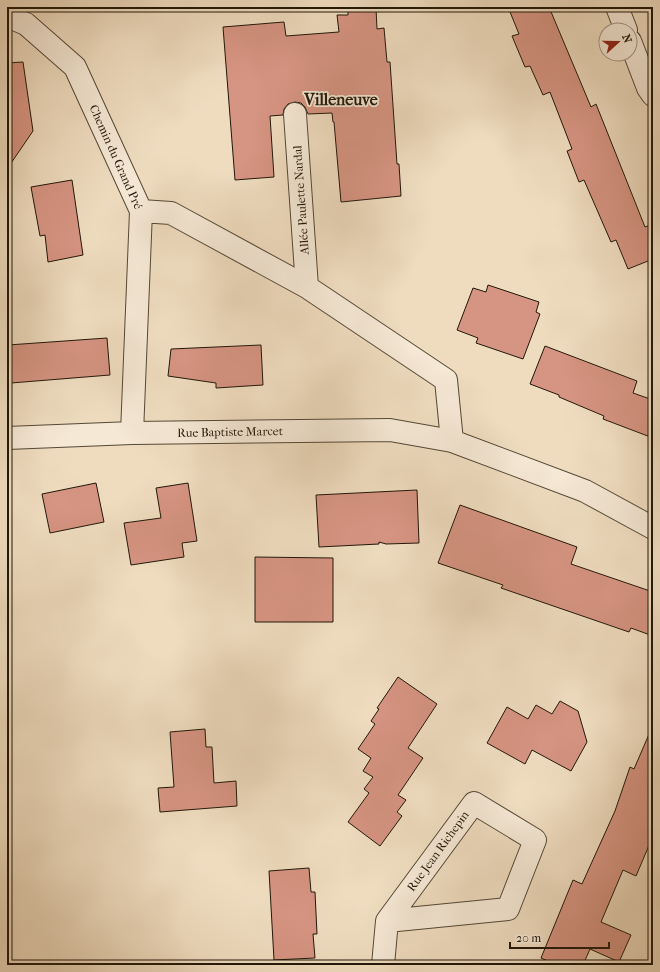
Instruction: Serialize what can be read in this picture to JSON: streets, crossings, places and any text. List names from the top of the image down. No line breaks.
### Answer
{"streets":{"street":["Chemin du Grand Pré","Allée Paulette Nardal","Rue Baptiste Marcet","Rue Jean Richepin"]},"crossings":[["Chemin du Grand Pré","Rue Baptiste Marcet"]],"districts":["Villeneuve"],"scale_bar":"20 m","north":"right"}
